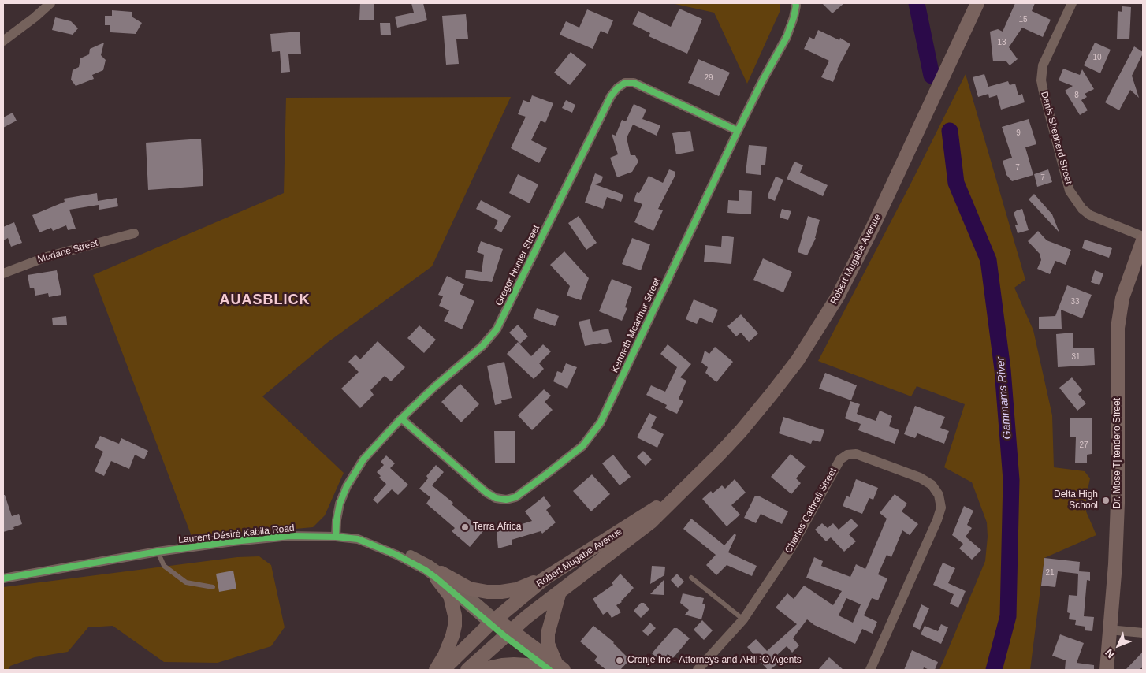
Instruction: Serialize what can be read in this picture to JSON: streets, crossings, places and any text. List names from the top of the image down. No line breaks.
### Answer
{"streets":{"main road":["Robert Mugabe Avenue","Dr. Mose Tjitendero Street","Laurent-Désiré Kabila Road"],"street":["Denis Shepherd Street","Modane Street","Gregor Hunter Street","Kenneth Mcarthur Street","Charles Cathrall Street"]},"crossings":[["Robert Mugabe Avenue","Laurent-Désiré Kabila Road"],["Gregor Hunter Street","Kenneth Mcarthur Street"],["Gregor Hunter Street","Laurent-Désiré Kabila Road"]],"districts":["AUASBLICK"],"water":["Gammams River"],"places":["Delta High School","Terra Africa","Cronje Inc - Attorneys and ARIPO Agents"],"house_numbers":["15","13","10","29","8","9","7","7","33","31","27","21"],"north":"bottom left"}
